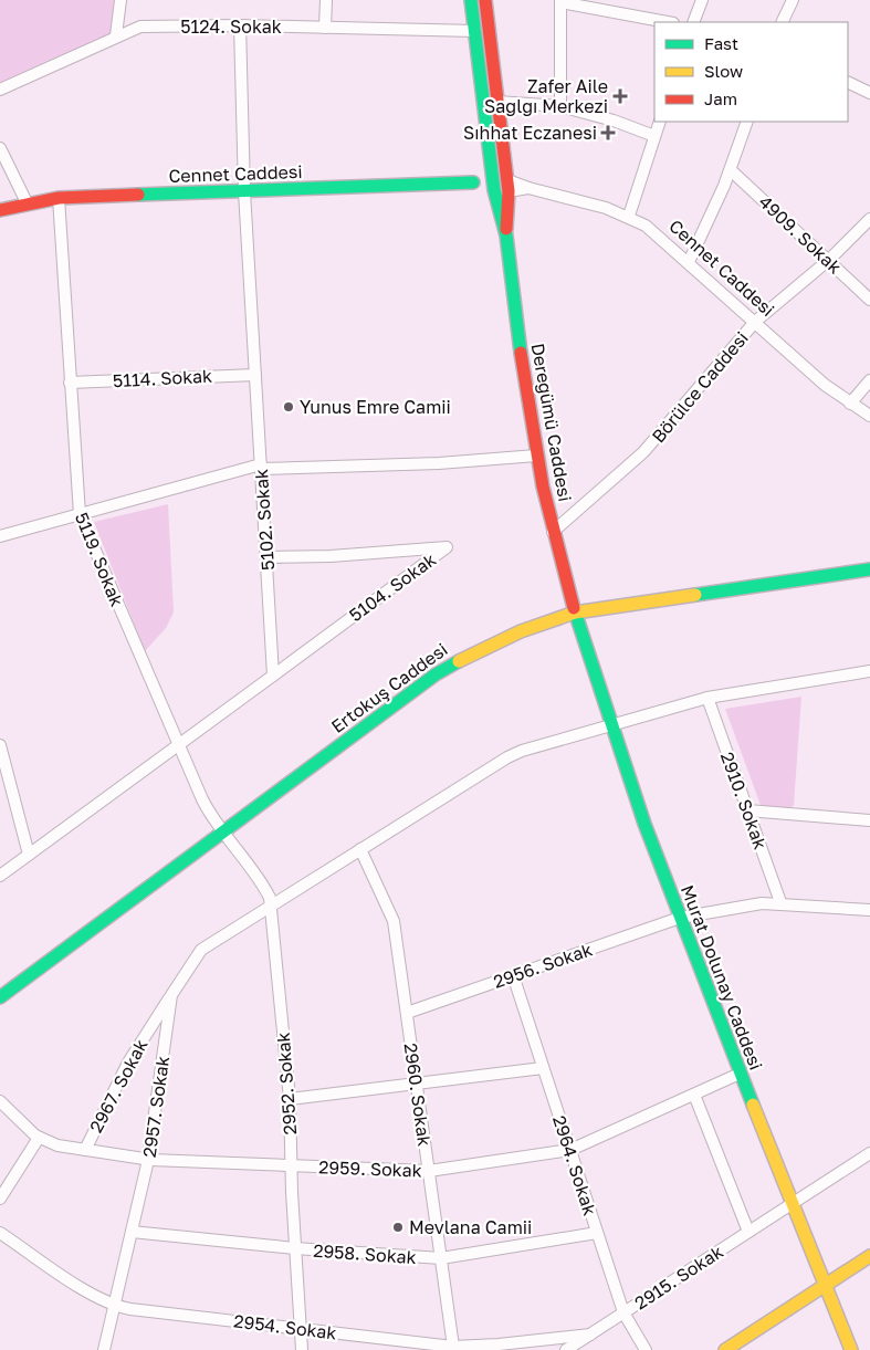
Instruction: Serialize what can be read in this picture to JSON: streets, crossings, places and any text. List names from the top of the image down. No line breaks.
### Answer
{"streets":{"main road":["Cennet Caddesi","Deregümü Caddesi","Ertokuş Caddesi","Murat Dolunay Caddesi"],"street":["5124. Sokak","4909. Sokak","5114. Sokak","Börülce Caddesi","5102. Sokak","5119. Sokak","5104. Sokak","2910. Sokak","2956. Sokak","2952. Sokak","2967. Sokak","2960. Sokak","2957. Sokak","2964. Sokak","2959. Sokak","2958. Sokak","2915. Sokak","2954. Sokak"]},"crossings":[["5124. Sokak","Deregümü Caddesi"],["5124. Sokak","5102. Sokak"],["Cennet Caddesi","Börülce Caddesi"],["Cennet Caddesi","Deregümü Caddesi"],["Cennet Caddesi","5102. Sokak"],["Cennet Caddesi","5119. Sokak"],["4909. Sokak","Börülce Caddesi"],["5114. Sokak","5102. Sokak"],["5114. Sokak","5119. Sokak"],["Börülce Caddesi","Deregümü Caddesi"],["Deregümü Caddesi","Ertokuş Caddesi"],["Deregümü Caddesi","Murat Dolunay Caddesi"],["5102. Sokak","5104. Sokak"],["5119. Sokak","Ertokuş Caddesi"],["5119. Sokak","2952. Sokak"],["Ertokuş Caddesi","Murat Dolunay Caddesi"],["Ertokuş Caddesi","2952. Sokak"],["2910. Sokak","2956. Sokak"],["2910. Sokak","2957. Sokak"],["2956. Sokak","Murat Dolunay Caddesi"],["2956. Sokak","2960. Sokak"],["2956. Sokak","2964. Sokak"],["Murat Dolunay Caddesi","2957. Sokak"],["Murat Dolunay Caddesi","2959. Sokak"],["Murat Dolunay Caddesi","2915. Sokak"],["2952. Sokak","2957. Sokak"],["2952. Sokak","2959. Sokak"],["2952. Sokak","2958. Sokak"],["2952. Sokak","2954. Sokak"],["2967. Sokak","2957. Sokak"],["2967. Sokak","2959. Sokak"],["2960. Sokak","2957. Sokak"],["2960. Sokak","2959. Sokak"],["2960. Sokak","2958. Sokak"],["2960. Sokak","2954. Sokak"],["2957. Sokak","2959. Sokak"],["2957. Sokak","2958. Sokak"],["2957. Sokak","2954. Sokak"],["2964. Sokak","2959. Sokak"],["2964. Sokak","2958. Sokak"],["2964. Sokak","2915. Sokak"],["2915. Sokak","2954. Sokak"]],"places":{"health":["Zafer Aile Sağlğı Merkezi","Sıhhat Eczanesi"],"other":["Yunus Emre Camii","Mevlana Camii"]},"legend":["Fast","Slow","Jam"]}
